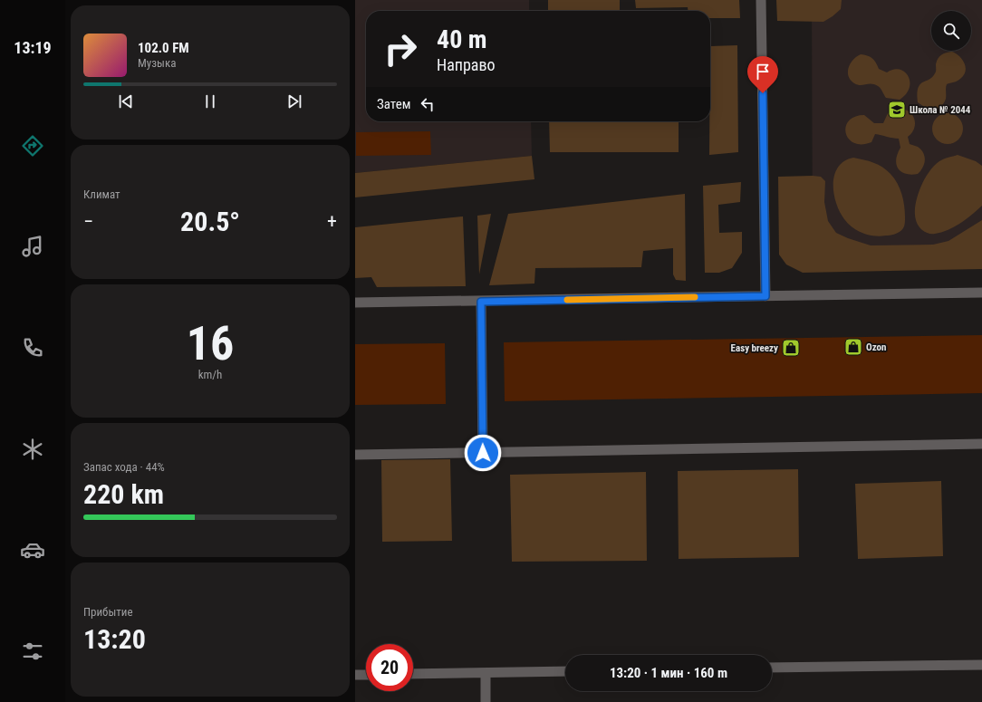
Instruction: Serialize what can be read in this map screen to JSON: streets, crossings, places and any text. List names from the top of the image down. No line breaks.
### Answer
{"places":{"school or university":["Школа № 2044"],"shop":["Ozon","Easy breezy"]},"page":{"tabs":"13:19","turn":["40 m","Направо"],"song":["102.0 FM","Музыка"],"then":"Затем","tile":["Климат",["16","km/h"],["Запас хода · 44%","220 km"],["Прибытие","13:20"]],"heat":["−","20.5°","+"],"limit":"20","trip":"13:20 · 1 мин · 160 m"}}
